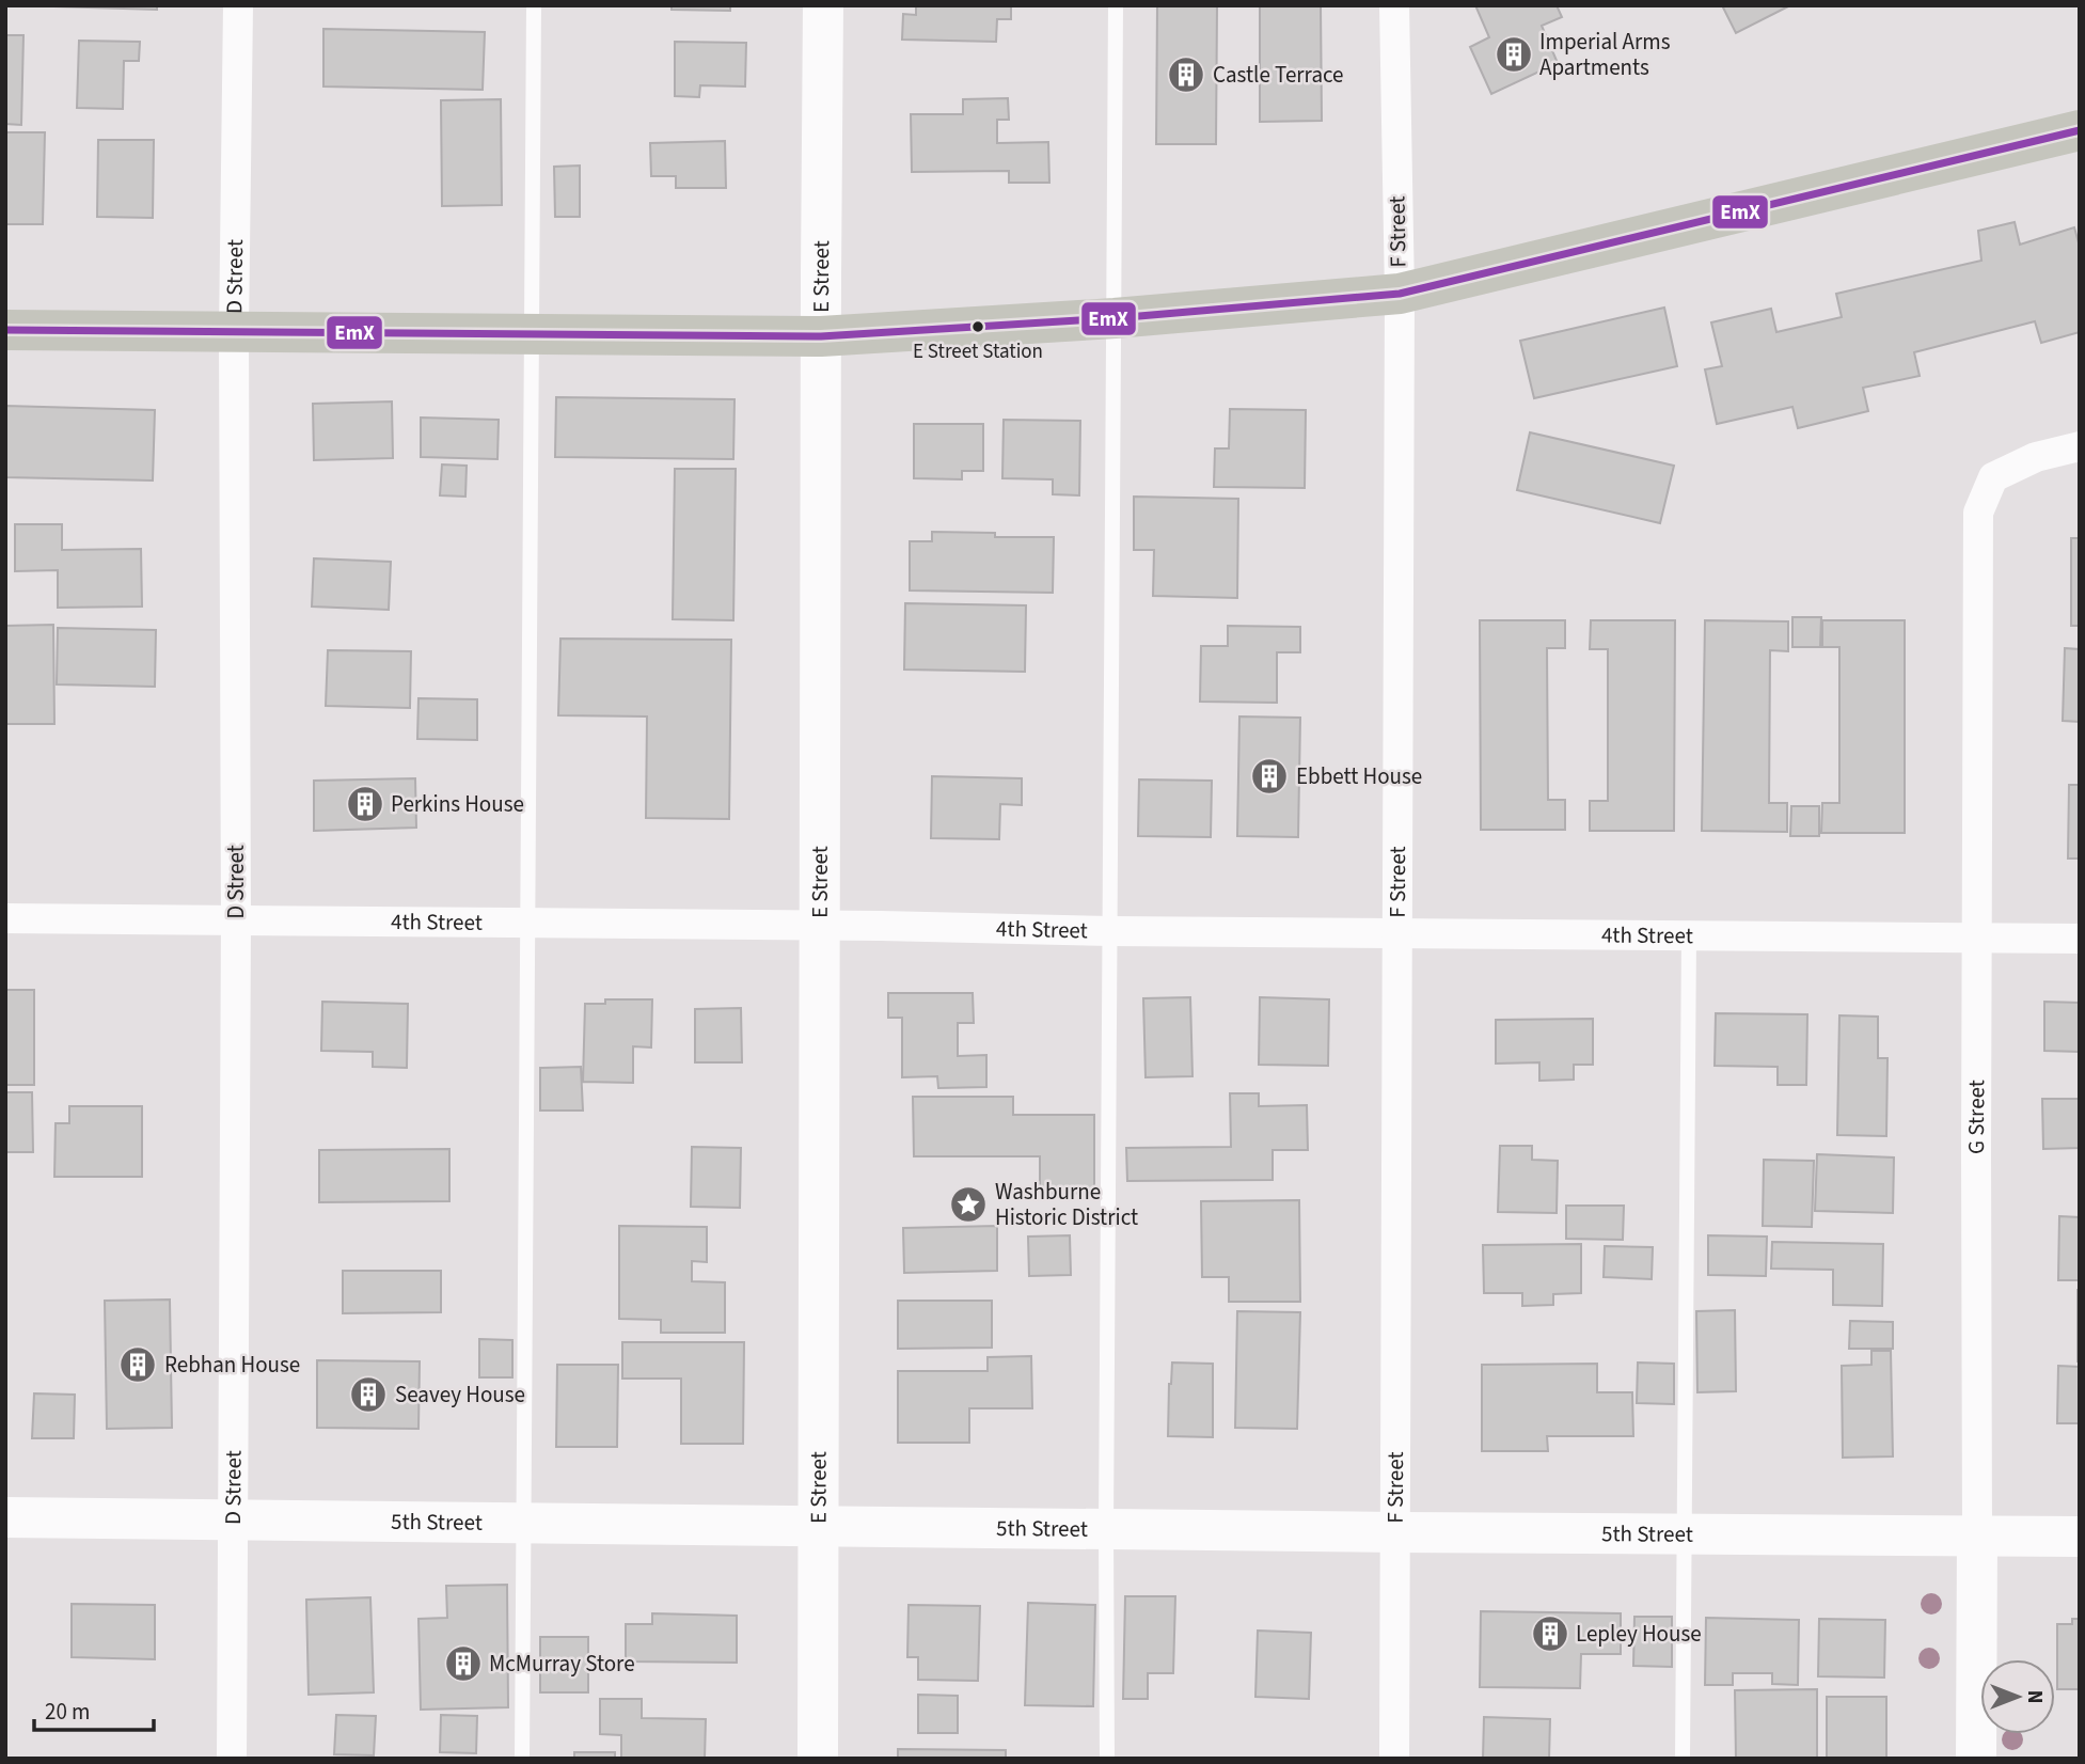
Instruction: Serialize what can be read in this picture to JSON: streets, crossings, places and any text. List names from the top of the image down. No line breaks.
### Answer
{"streets":{"street":["F Street","D Street","E Street","4th Street","G Street","5th Street"]},"crossings":[["F Street","4th Street"],["F Street","5th Street"],["D Street","4th Street"],["D Street","5th Street"],["E Street","4th Street"],["E Street","5th Street"],["4th Street","G Street"],["G Street","5th Street"]],"places":{"building":["Imperial Arms Apartments","Castle Terrace","Ebbett House","Perkins House","Rebhan House","Seavey House","Lepley House","McMurray Store"],"other":["E Street Station"],"place":["Washburne Historic District"]},"lines":["transit line EmX"],"scale_bar":"20 m","north":"right"}
